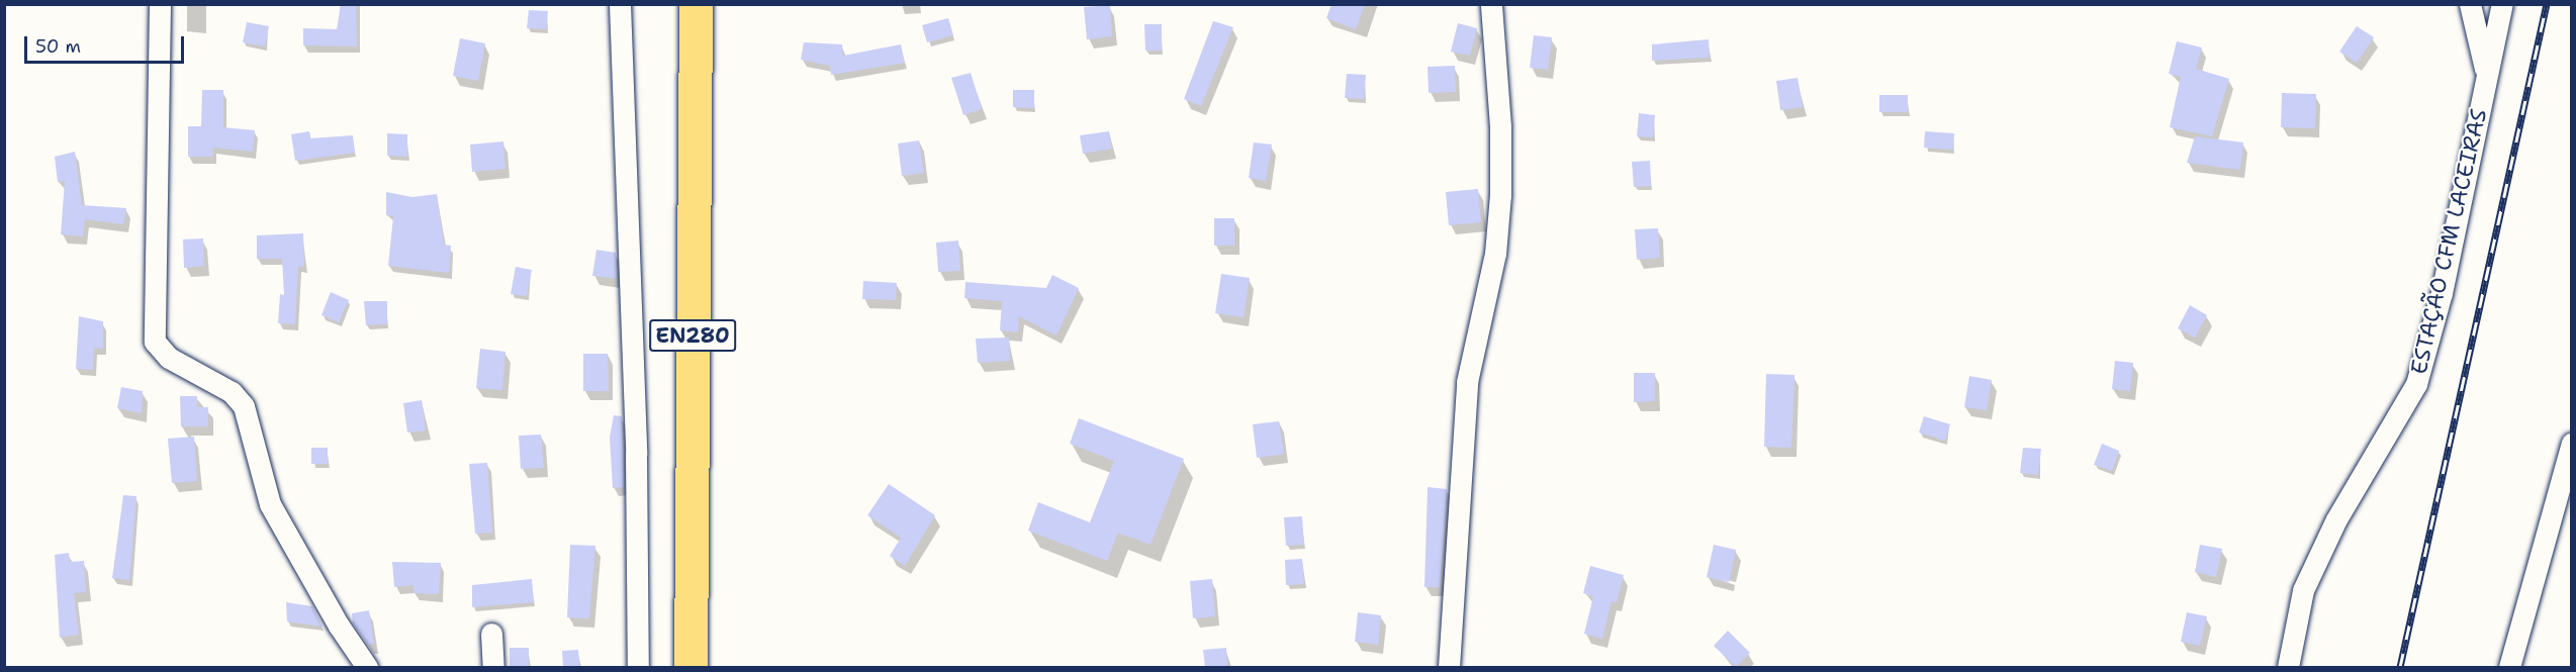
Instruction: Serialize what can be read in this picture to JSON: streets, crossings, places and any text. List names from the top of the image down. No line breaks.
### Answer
{"streets":{"main road":["EN280"],"street":["ESTAÇÃO CFM LACEIRAS"]},"scale_bar":"50 m"}
